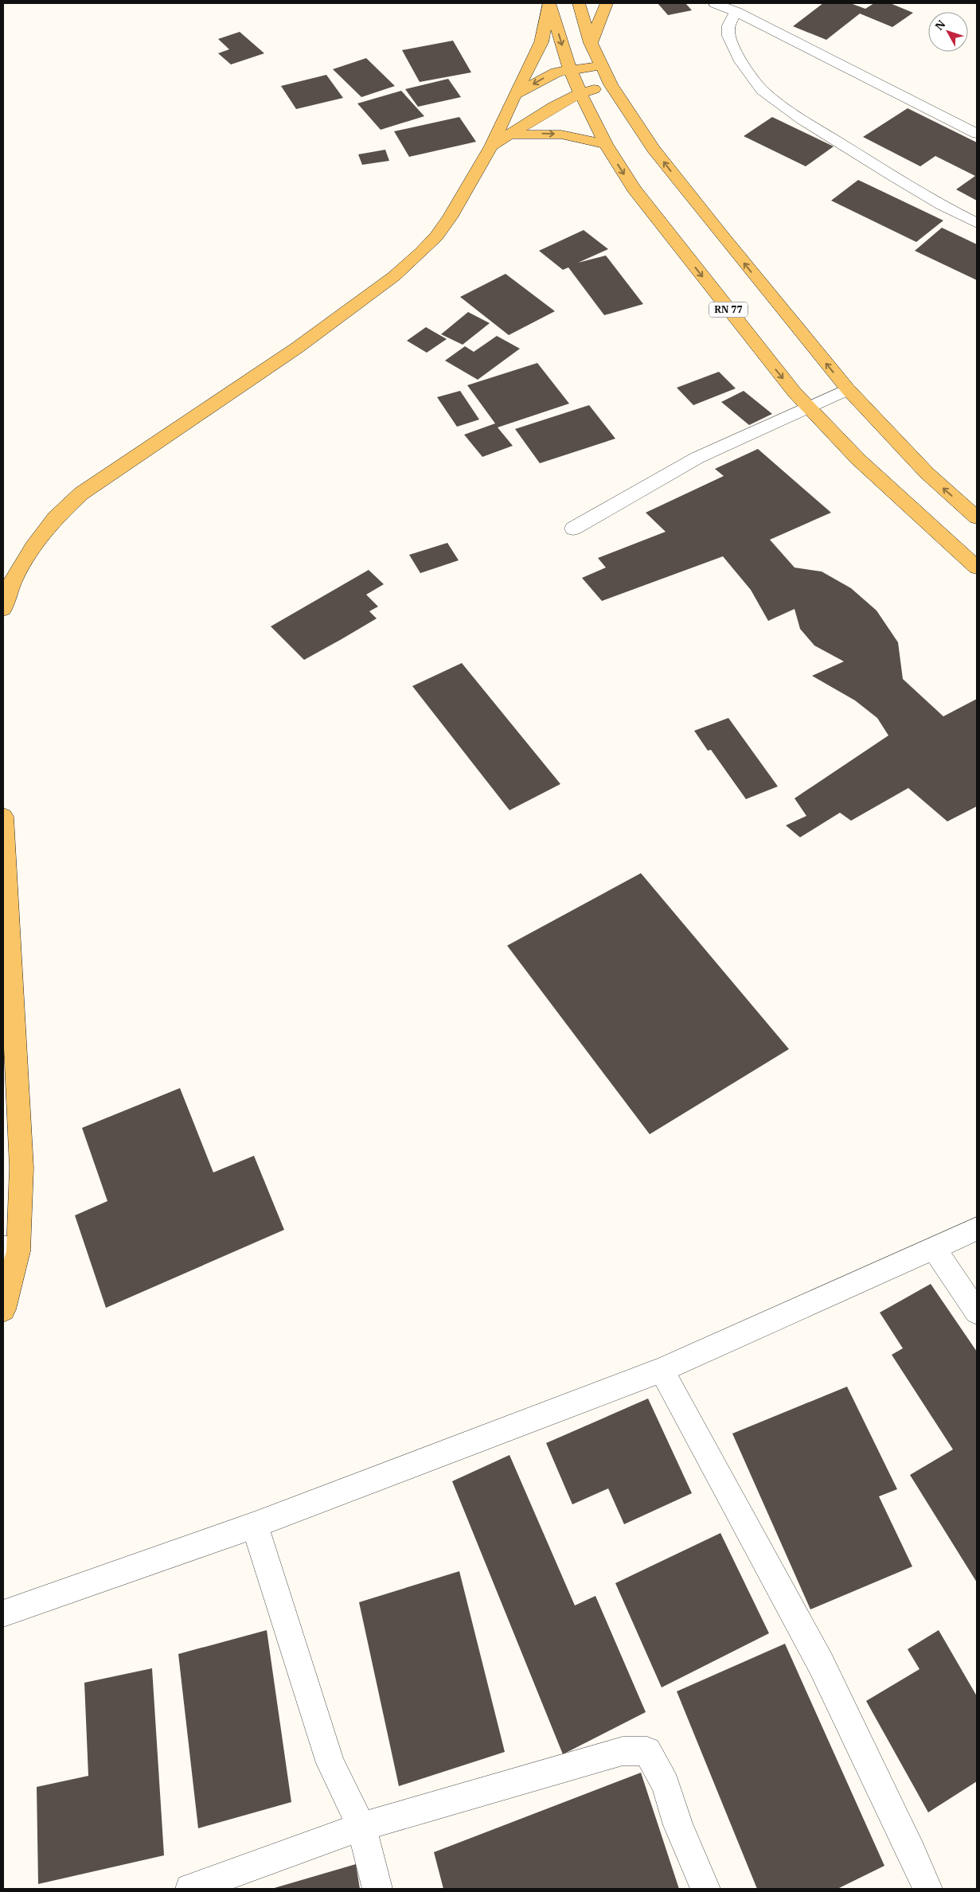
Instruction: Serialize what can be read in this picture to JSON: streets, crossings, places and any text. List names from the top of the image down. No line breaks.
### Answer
{"streets":{"main road":["RN 77"]},"north":"top left"}
